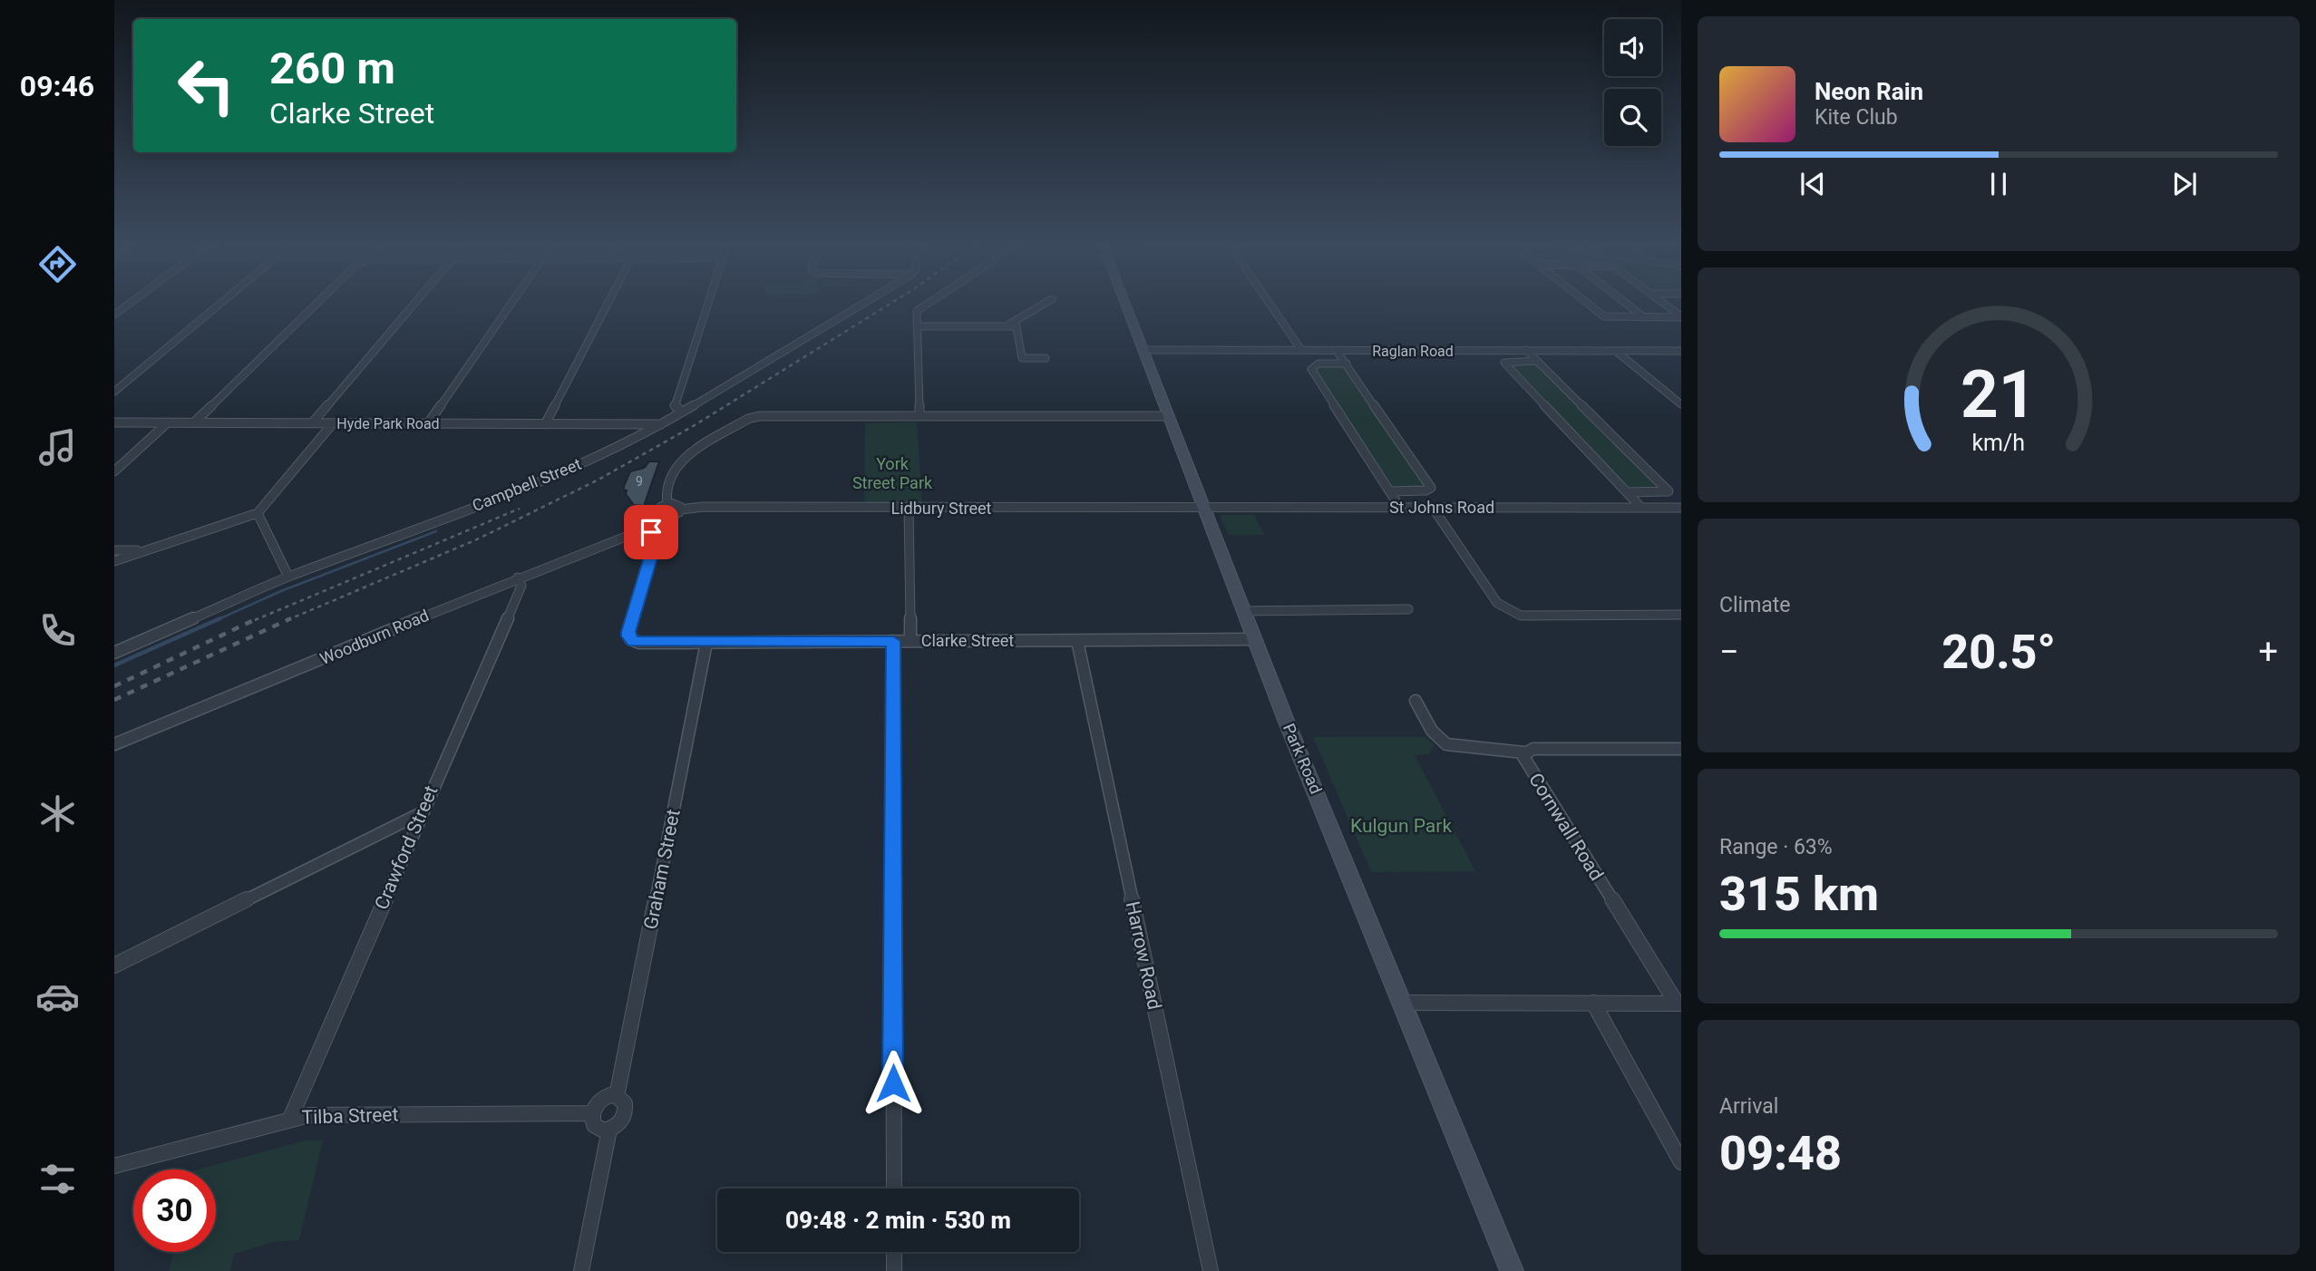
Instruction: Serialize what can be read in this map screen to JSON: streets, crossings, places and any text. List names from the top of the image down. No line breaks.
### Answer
{"streets":{"main road":["Park Road"],"street":["Raglan Road","Hyde Park Road","Campbell Street","St Johns Road","Lidbury Street","Woodburn Road","Clarke Street","Cornwall Road","Crawford Street","Graham Street","Harrow Road","Tilba Street"]},"crossings":[["Raglan Road","Park Road"],["Hyde Park Road","Campbell Street"],["St Johns Road","Lidbury Street"],["St Johns Road","Park Road"],["Lidbury Street","Woodburn Road"],["Lidbury Street","Park Road"],["Woodburn Road","Clarke Street"],["Woodburn Road","Crawford Street"],["Clarke Street","Park Road"],["Clarke Street","Graham Street"],["Clarke Street","Harrow Road"],["Crawford Street","Tilba Street"],["Graham Street","Tilba Street"]],"parks":["York Street Park","Kulgun Park"],"house_numbers":["9"],"page":{"tabs":"09:46","turn":["260 m","Clarke Street"],"song":["Neon Rain","Kite Club"],"tile":["Climate",["Range · 63%","315 km"],["Arrival","09:48"]],"heat":["−","20.5°","+"],"limit":"30","trip":"09:48 · 2 min · 530 m","gauge":["21","km/h"]}}
